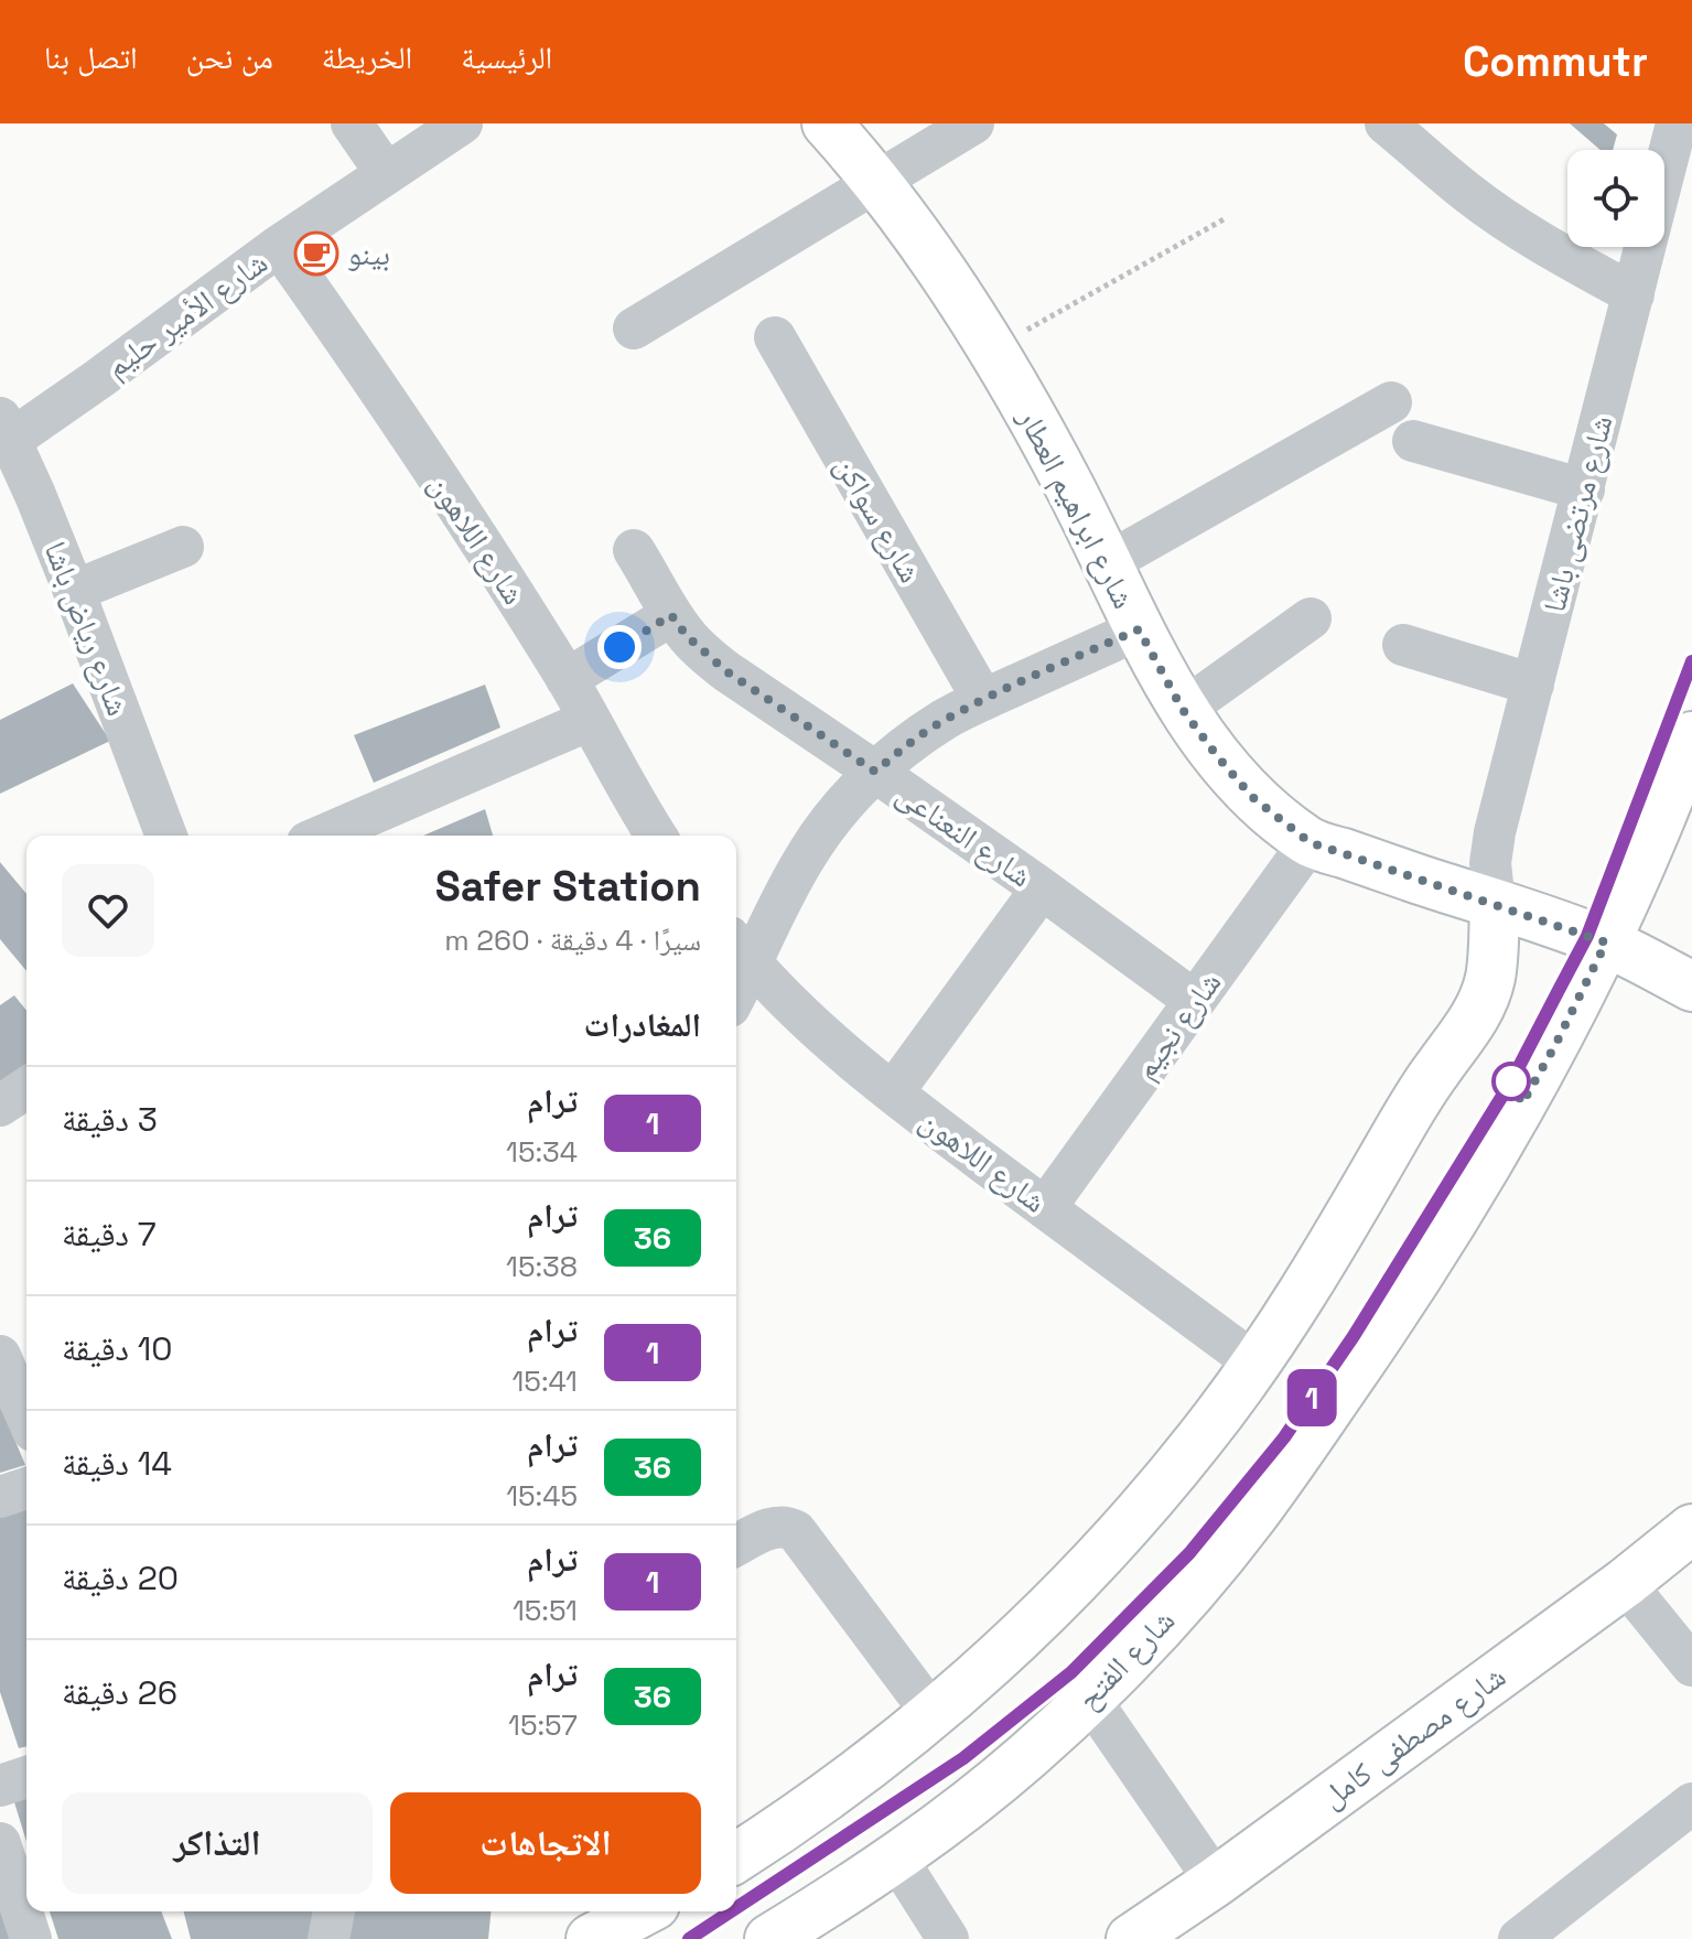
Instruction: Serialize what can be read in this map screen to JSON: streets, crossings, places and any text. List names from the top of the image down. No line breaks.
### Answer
{"streets":{"street":["شارع الأمير حليم","شارع ابراهيم العطار","شارع مرتضى باشا","شارع سواكن","شارع اللاهون","شارع رياض باشا","شارع النعناعى","شارع نجيم","شارع الفتح","شارع مصطفى كامل"]},"crossings":[["شارع الأمير حليم","شارع اللاهون"],["شارع الأمير حليم","شارع رياض باشا"],["شارع ابراهيم العطار","شارع مرتضى باشا"],["شارع ابراهيم العطار","شارع نجيم"],["شارع ابراهيم العطار","شارع الفتح"],["شارع اللاهون","شارع نجيم"],["شارع النعناعى","شارع نجيم"]],"places":{"cafe":["بينو"]},"lines":["tram line 1"],"page":{"header":"Commutr","nav":["الرئيسية","الخريطة","من نحن","اتصل بنا"],"on_map":"1","heading":[["Safer Station","سيرًا · 4 دقيقة · 260 m"],"المغادرات"],"list":[{"mark":"1","name":"ترام","note":"15:34","value":"3 دقيقة"},{"mark":"36","name":"ترام","note":"15:38","value":"7 دقيقة"},{"mark":"1","name":"ترام","note":"15:41","value":"10 دقيقة"},{"mark":"36","name":"ترام","note":"15:45","value":"14 دقيقة"},{"mark":"1","name":"ترام","note":"15:51","value":"20 دقيقة"},{"mark":"36","name":"ترام","note":"15:57","value":"26 دقيقة"}],"buttons":["الاتجاهات","التذاكر"]}}
